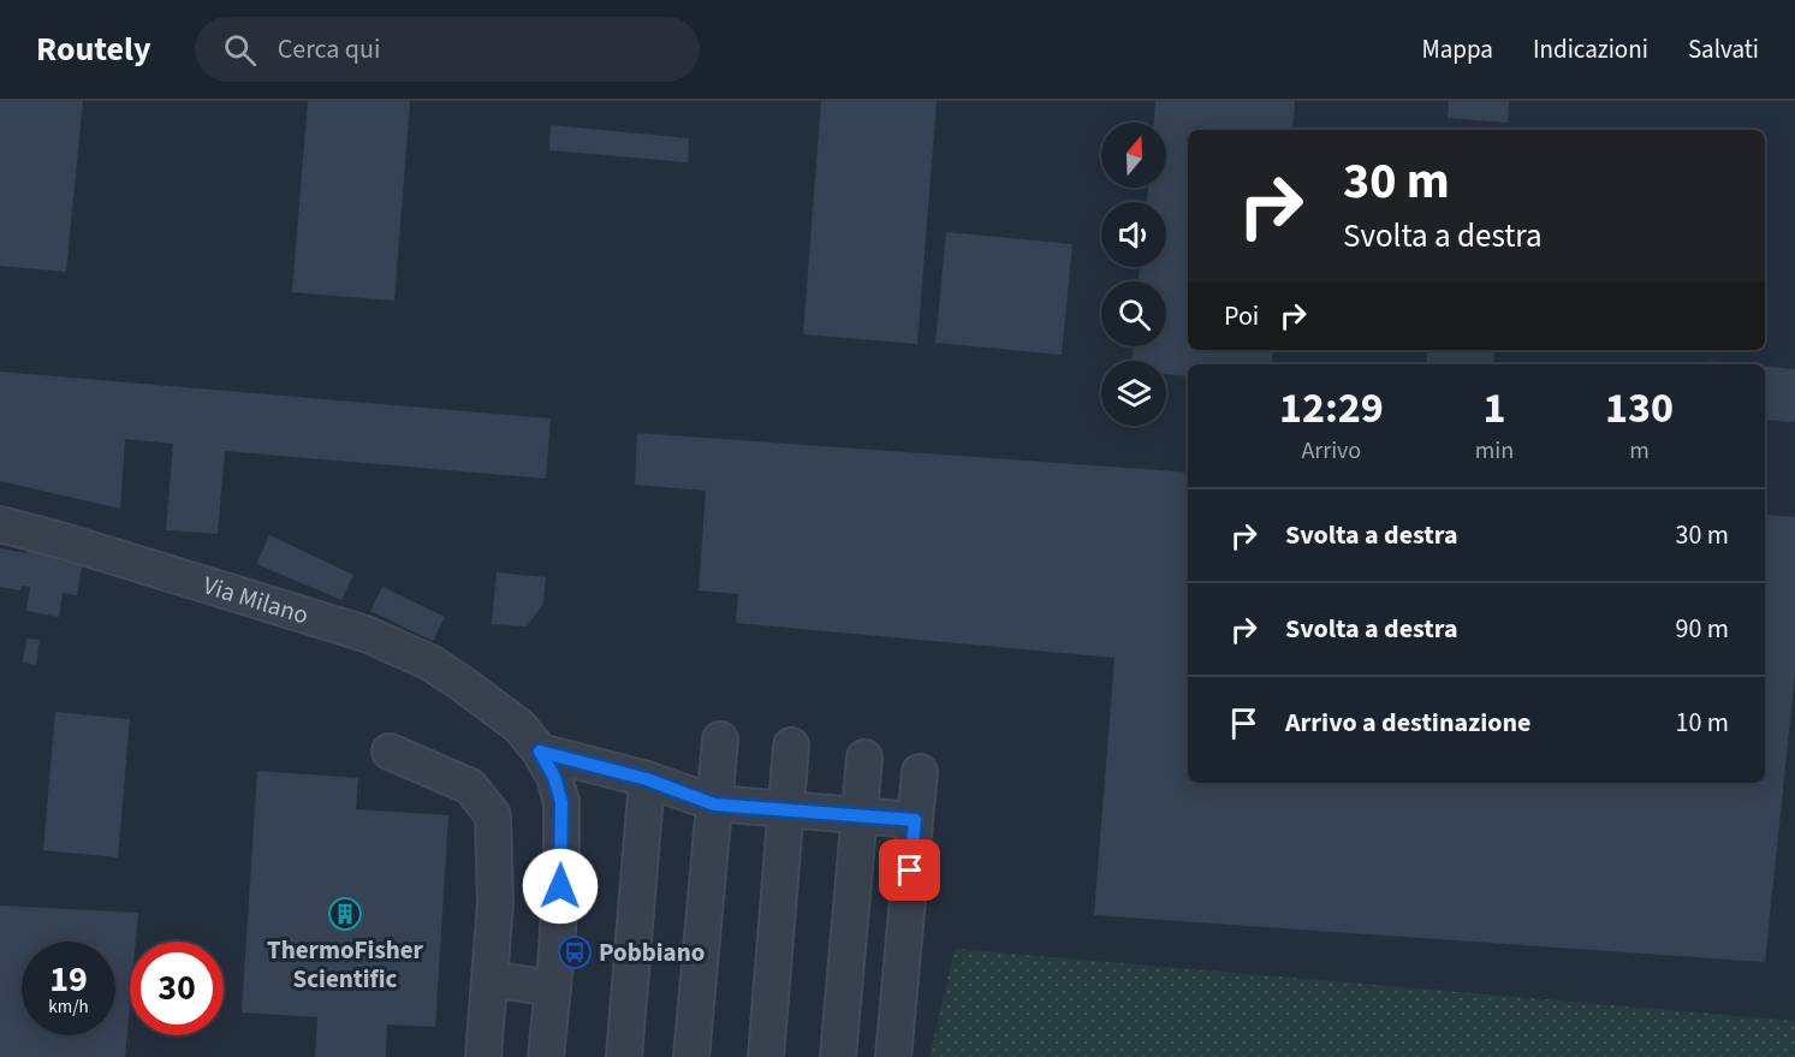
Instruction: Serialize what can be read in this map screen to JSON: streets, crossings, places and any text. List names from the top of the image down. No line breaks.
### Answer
{"streets":{"street":["Via Milano"]},"places":{"building":["ThermoFisher Scientific"],"bus stop":["Pobbiano"]},"north":"top","page":{"header":"Routely","search":"Cerca qui","nav":["Mappa","Indicazioni","Salvati"],"turn":["30 m","Svolta a destra"],"then":"Poi","eta":["12:29","Arrivo","1","min","130","m"],"list":[{"name":"Svolta a destra","value":"30 m"},{"name":"Svolta a destra","value":"90 m"},{"name":"Arrivo a destinazione","value":"10 m"}],"speed":"19 km/h","limit":"30"}}
